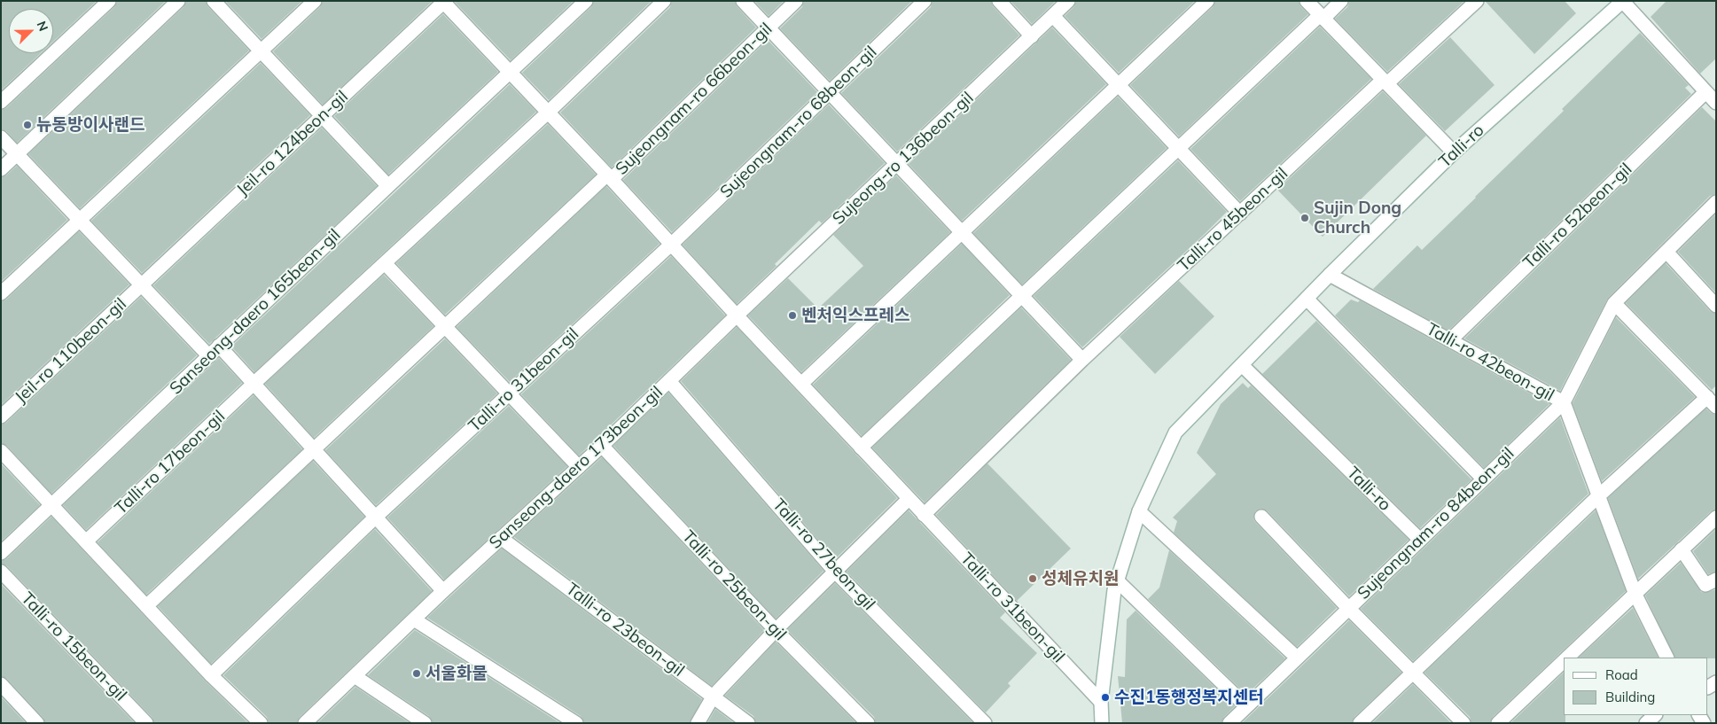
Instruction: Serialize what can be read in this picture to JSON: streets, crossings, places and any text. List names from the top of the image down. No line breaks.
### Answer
{"streets":{"street":["Sujeongnam-ro 66beon-gil","Sujeongnam-ro 68beon-gil","Jeil-ro 124beon-gil","Talli-ro","Sujeong-ro 136beon-gil","Talli-ro 52beon-gil","Talli-ro 45beon-gil","Sanseong-daero 165beon-gil","Jeil-ro 110beon-gil","Talli-ro 42beon-gil","Talli-ro 31beon-gil","Talli-ro 17beon-gil","Sanseong-daero 173beon-gil","Sujeongnam-ro 84beon-gil","Talli-ro 27beon-gil","Talli-ro 25beon-gil","Talli-ro 23beon-gil","Talli-ro 15beon-gil"]},"crossings":[["Sujeongnam-ro 66beon-gil","Talli-ro 31beon-gil"],["Sujeongnam-ro 68beon-gil","Talli-ro 31beon-gil"],["Jeil-ro 124beon-gil","Sanseong-daero 165beon-gil"],["Jeil-ro 124beon-gil","Jeil-ro 110beon-gil"],["Jeil-ro 124beon-gil","Talli-ro 31beon-gil"],["Talli-ro","Talli-ro 42beon-gil"],["Talli-ro","Talli-ro 31beon-gil"],["Talli-ro","Sujeongnam-ro 84beon-gil"],["Sujeong-ro 136beon-gil","Talli-ro 31beon-gil"],["Sujeong-ro 136beon-gil","Sanseong-daero 173beon-gil"],["Talli-ro 52beon-gil","Talli-ro 42beon-gil"],["Sanseong-daero 165beon-gil","Talli-ro 31beon-gil"],["Talli-ro 42beon-gil","Sujeongnam-ro 84beon-gil"],["Talli-ro 31beon-gil","Sanseong-daero 173beon-gil"],["Sanseong-daero 173beon-gil","Talli-ro 27beon-gil"],["Sanseong-daero 173beon-gil","Talli-ro 25beon-gil"],["Sanseong-daero 173beon-gil","Talli-ro 23beon-gil"]],"places":["뉴동방이사랜드","Sujin Dong Church","벤처익스프레스","성체유치원","서울화물","수진1동행정복지센터"],"legend":["Road","Building"],"north":"top right"}
